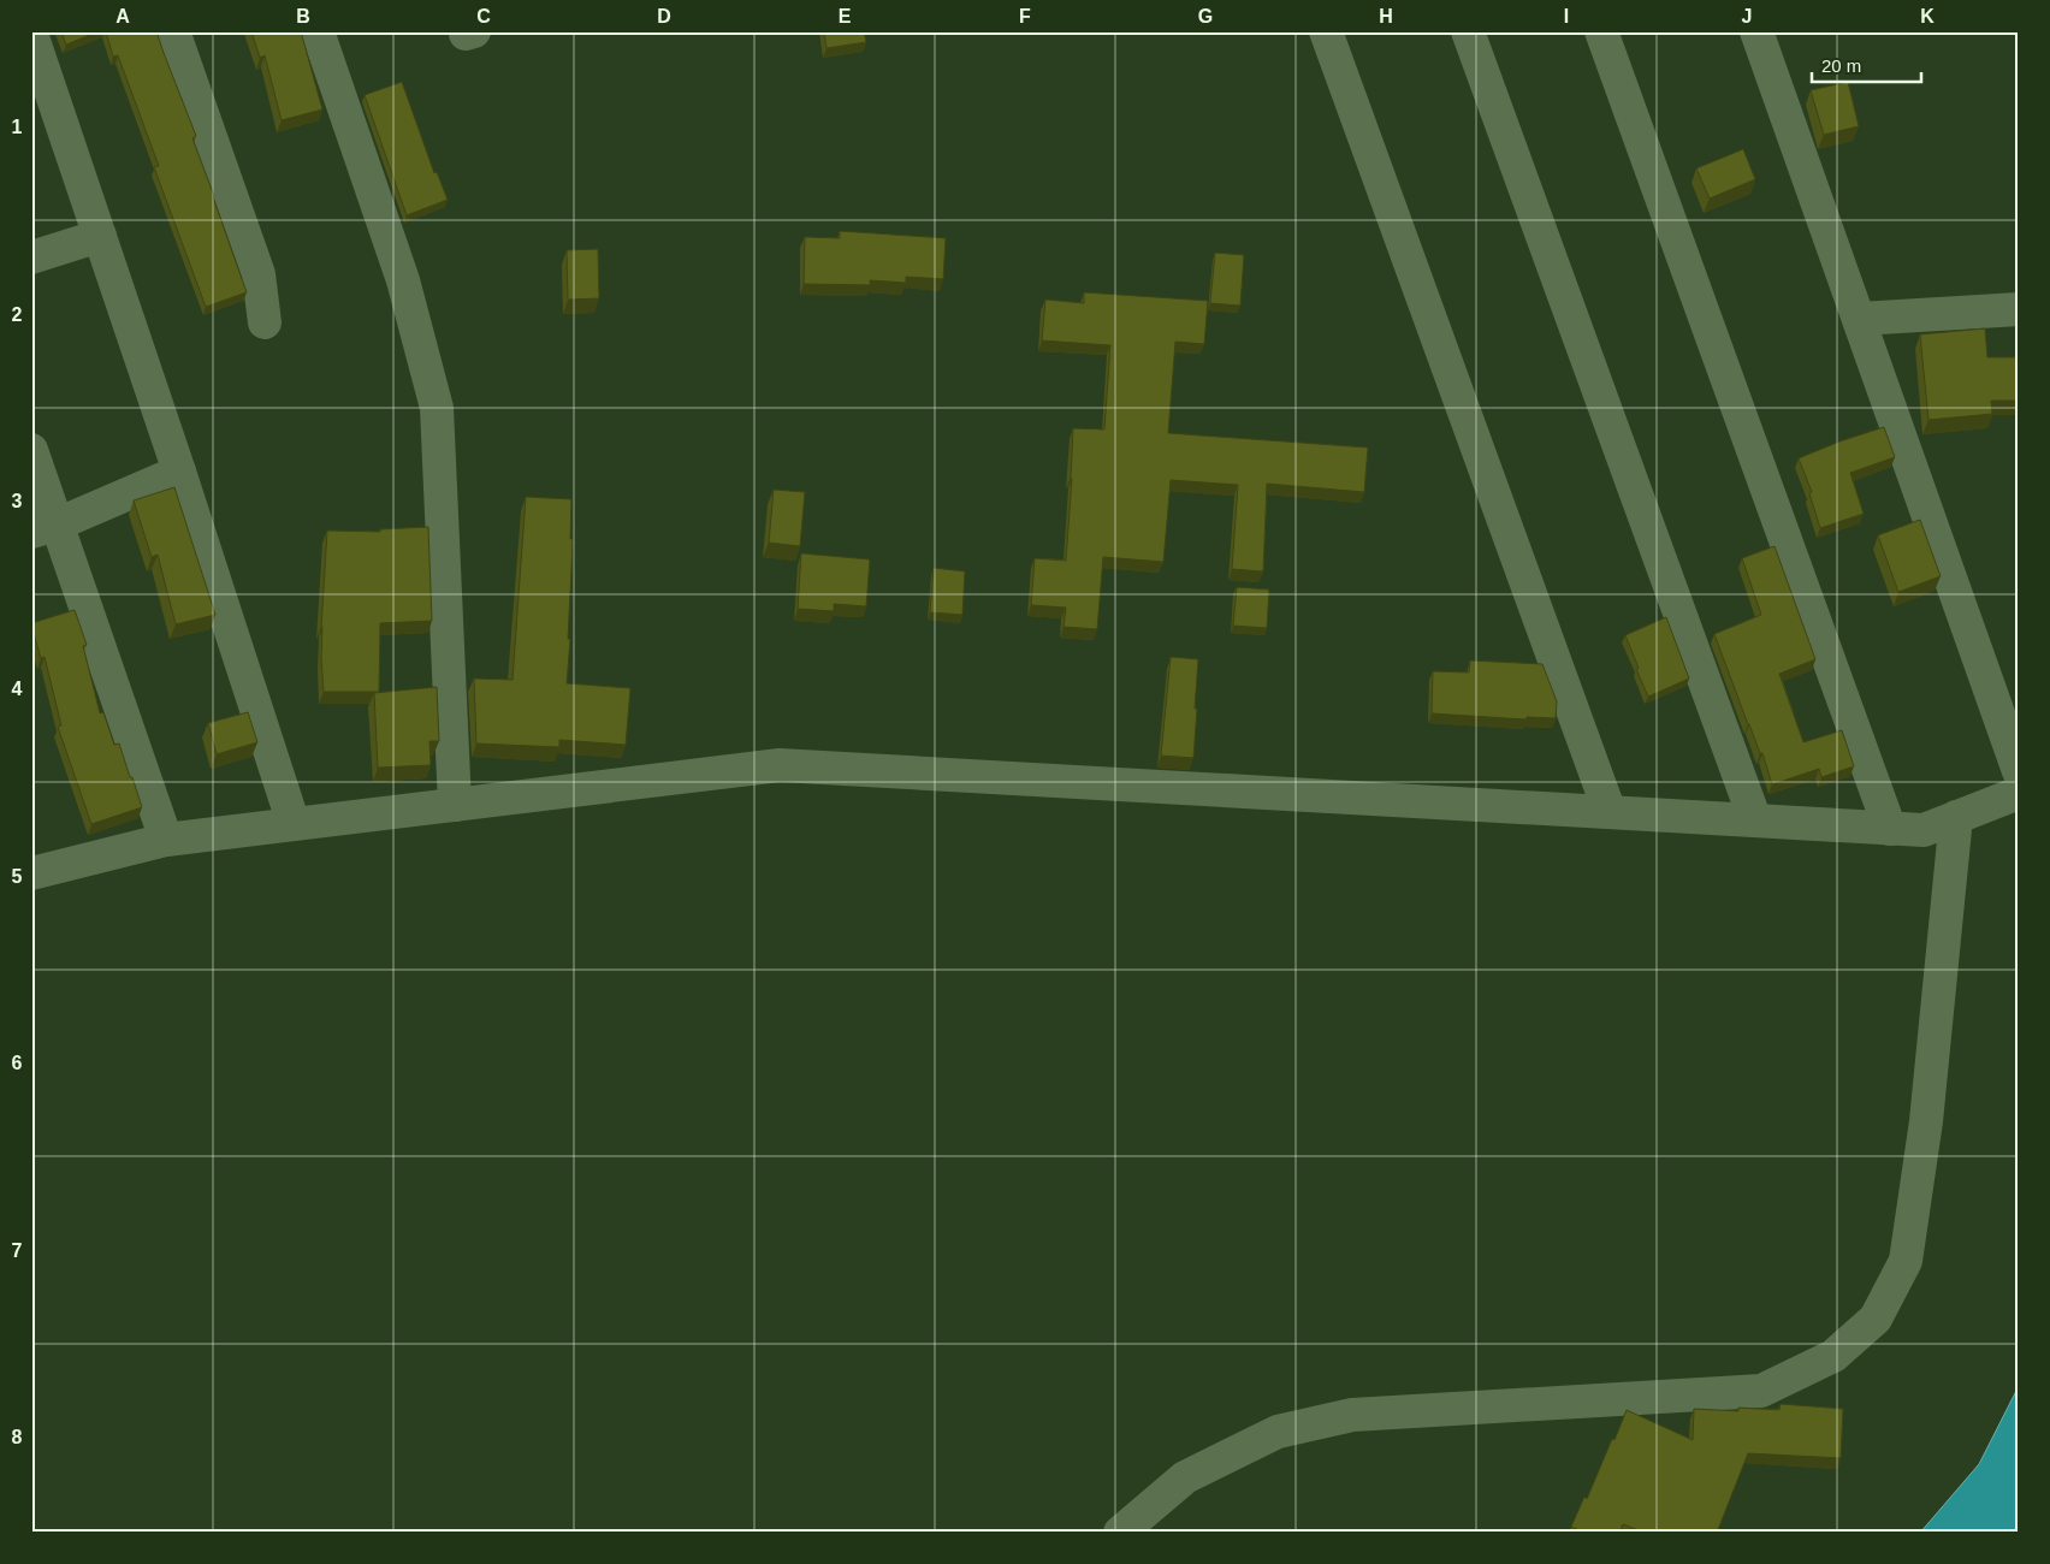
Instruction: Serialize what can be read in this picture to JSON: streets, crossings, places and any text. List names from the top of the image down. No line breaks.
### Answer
{"scale_bar":"20 m","grid":{"columns":["A","B","C","D","E","F","G","H","I","J","K"],"rows":["1","2","3","4","5","6","7","8"]}}
